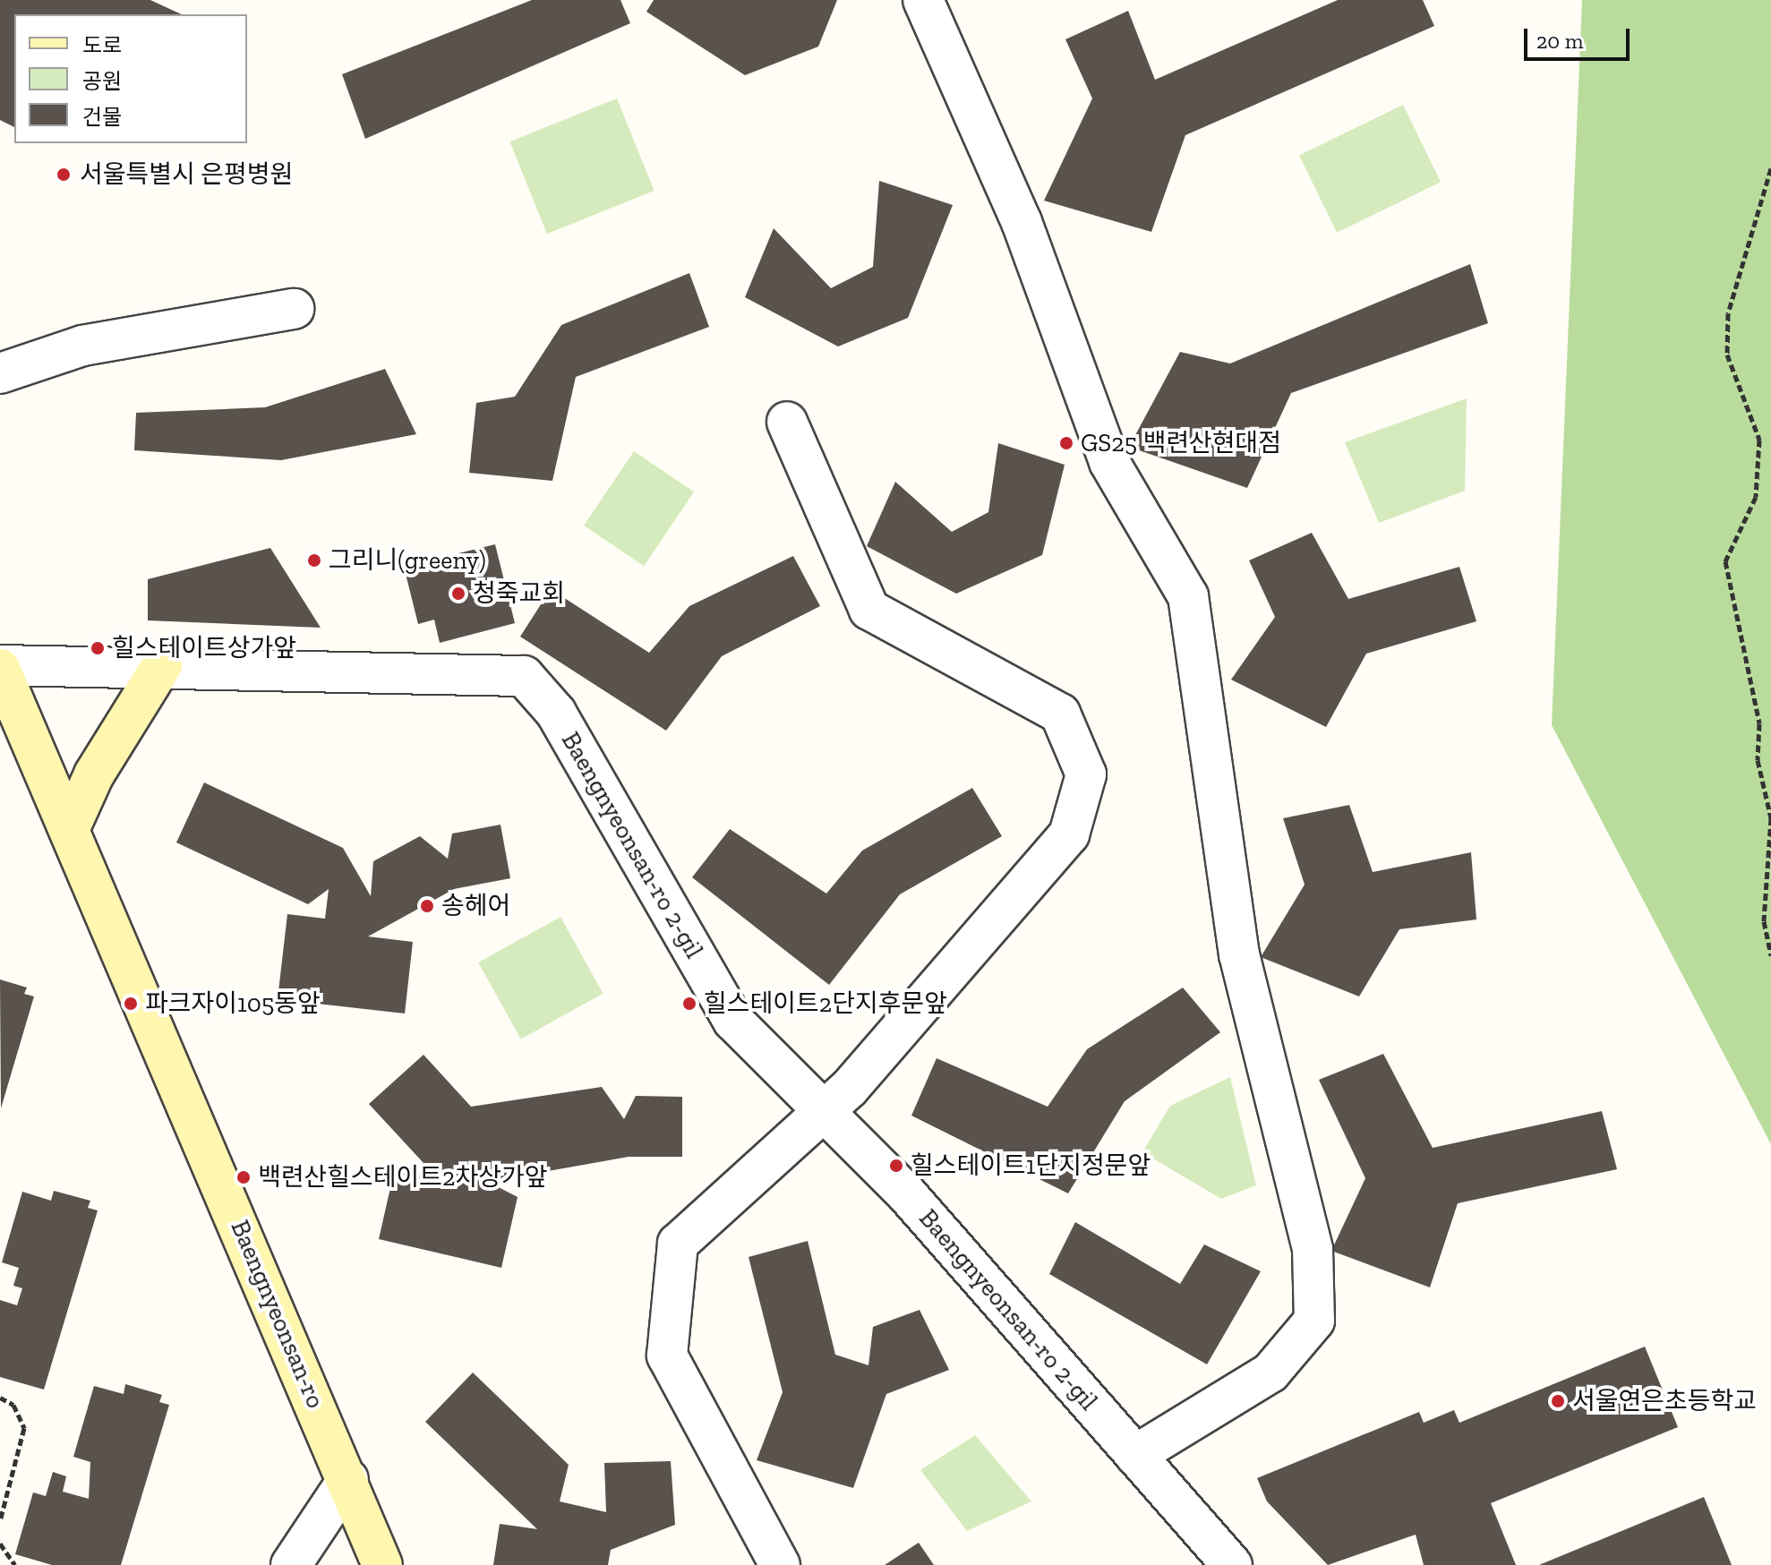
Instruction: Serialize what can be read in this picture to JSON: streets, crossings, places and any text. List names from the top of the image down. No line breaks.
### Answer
{"streets":{"main road":["Baengnyeonsan-ro"],"street":["Baengnyeonsan-ro 2-gil"]},"crossings":[["Baengnyeonsan-ro 2-gil","Baengnyeonsan-ro"]],"places":["서울특별시 은평병원","GS25 백련산현대점","그리니(greeny)","청죽교회","힐스테이트상가앞","송헤어","파크자이105동앞","힐스테이트2단지후문앞","힐스테이트1단지정문앞","백련산힐스테이트2차상가앞","서울연은초등학교"],"legend":["도로","공원","건물"],"scale_bar":"20 m"}
